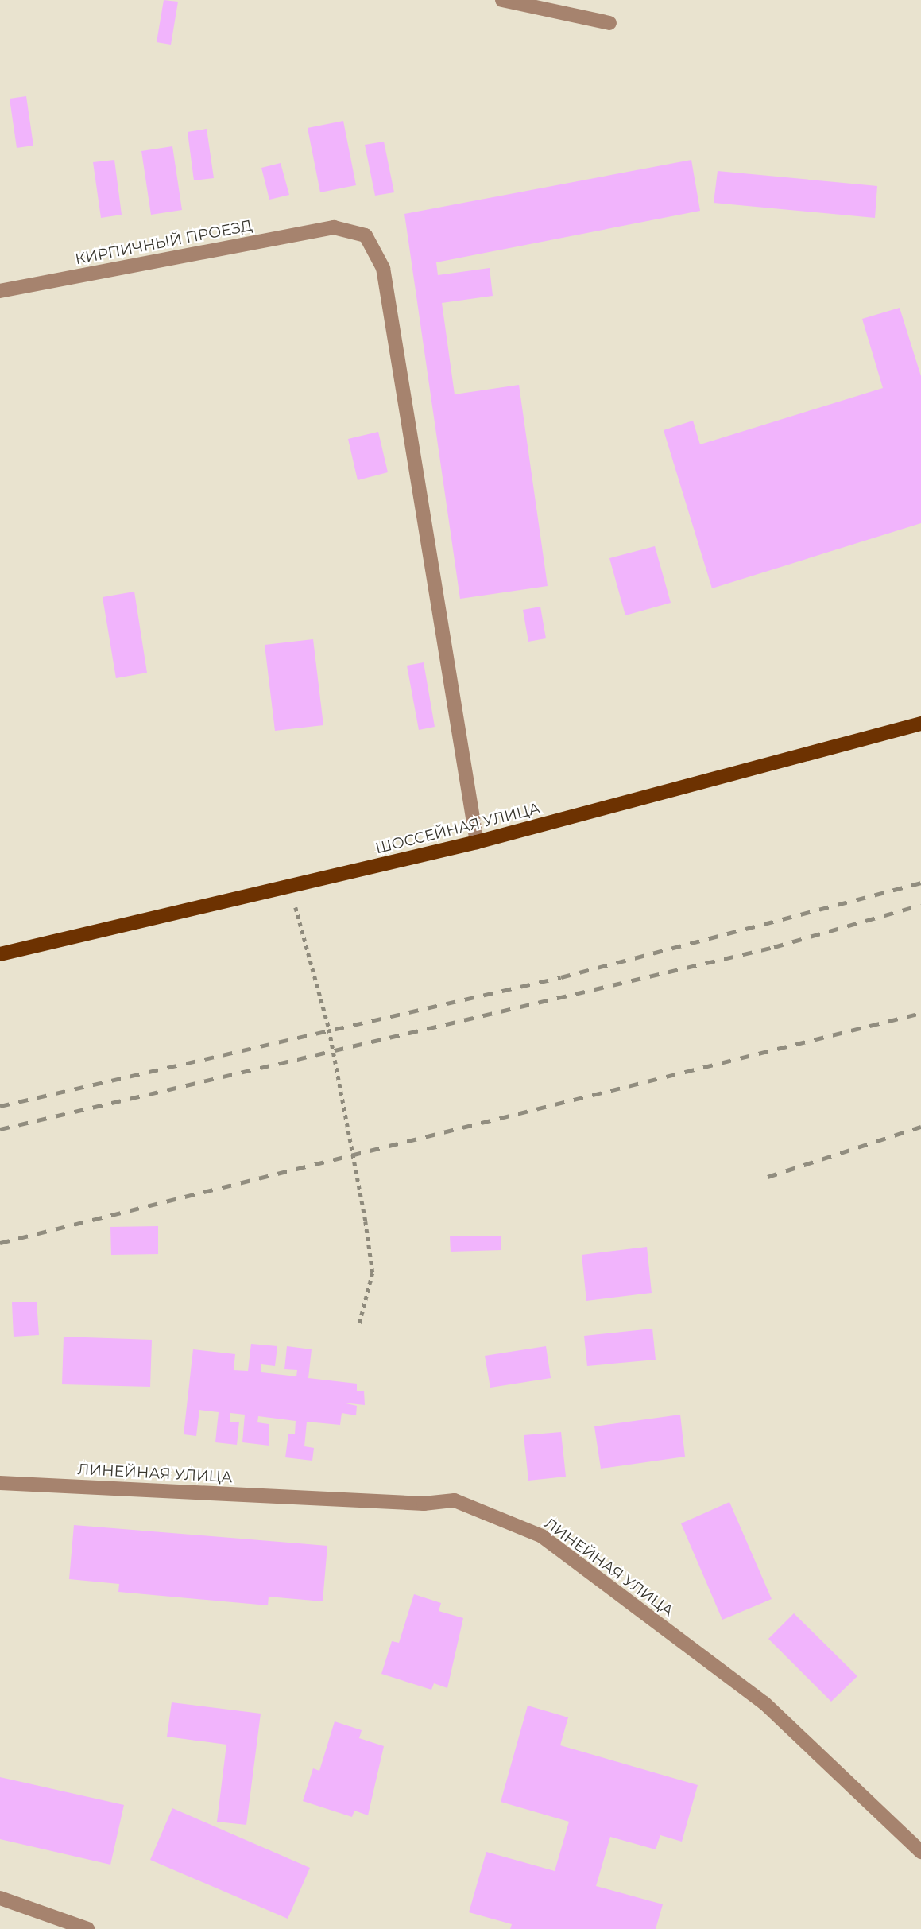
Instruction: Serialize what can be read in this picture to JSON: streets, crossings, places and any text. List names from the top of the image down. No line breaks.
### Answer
{"streets":{"main road":["ШОССЕЙНАЯ УЛИЦА"],"street":["КИРПИЧНЫЙ ПРОЕЗД","ЛИНЕЙНАЯ УЛИЦА"]},"crossings":[["КИРПИЧНЫЙ ПРОЕЗД","ШОССЕЙНАЯ УЛИЦА"]]}
